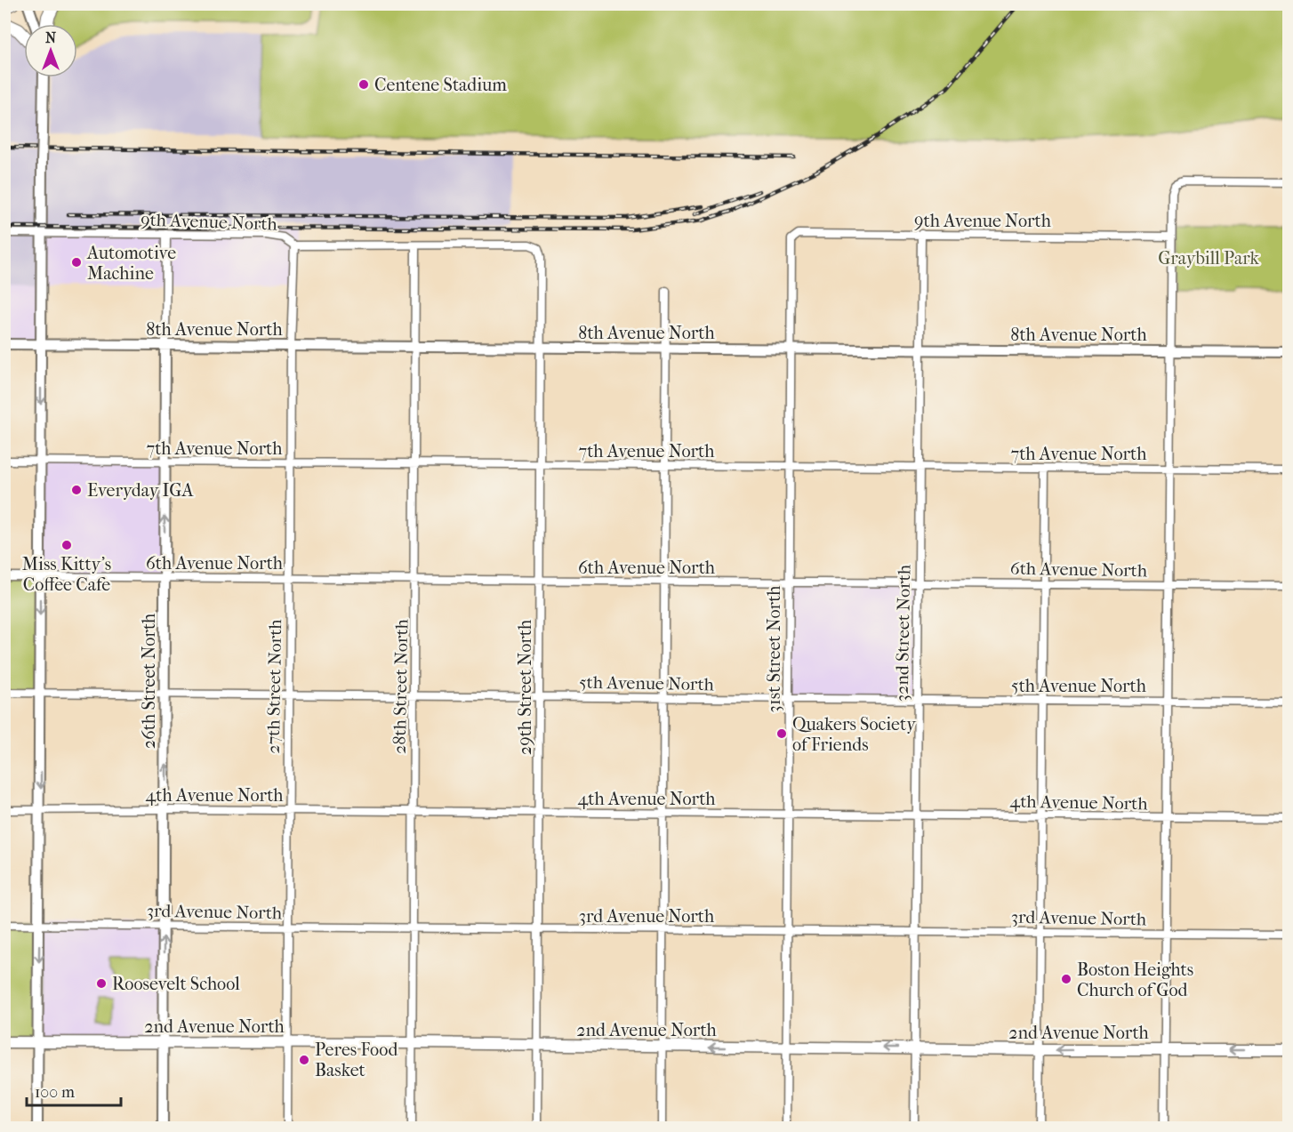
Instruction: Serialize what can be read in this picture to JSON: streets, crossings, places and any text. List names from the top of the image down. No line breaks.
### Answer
{"streets":{"main road":["2nd Avenue North"],"street":["9th Avenue North","8th Avenue North","7th Avenue North","6th Avenue North","32nd Street North","31st Street North","26th Street North","5th Avenue North","27th Street North","28th Street North","29th Street North","4th Avenue North","3rd Avenue North"]},"crossings":[["9th Avenue North","32nd Street North"],["9th Avenue North","31st Street North"],["9th Avenue North","26th Street North"],["9th Avenue North","27th Street North"],["9th Avenue North","28th Street North"],["9th Avenue North","29th Street North"],["8th Avenue North","32nd Street North"],["8th Avenue North","31st Street North"],["8th Avenue North","26th Street North"],["8th Avenue North","27th Street North"],["8th Avenue North","28th Street North"],["8th Avenue North","29th Street North"],["7th Avenue North","32nd Street North"],["7th Avenue North","31st Street North"],["7th Avenue North","26th Street North"],["7th Avenue North","27th Street North"],["7th Avenue North","28th Street North"],["7th Avenue North","29th Street North"],["6th Avenue North","32nd Street North"],["6th Avenue North","31st Street North"],["6th Avenue North","26th Street North"],["6th Avenue North","27th Street North"],["6th Avenue North","28th Street North"],["6th Avenue North","29th Street North"],["32nd Street North","5th Avenue North"],["32nd Street North","4th Avenue North"],["32nd Street North","3rd Avenue North"],["32nd Street North","2nd Avenue North"],["31st Street North","5th Avenue North"],["31st Street North","4th Avenue North"],["31st Street North","3rd Avenue North"],["31st Street North","2nd Avenue North"],["26th Street North","5th Avenue North"],["26th Street North","4th Avenue North"],["26th Street North","3rd Avenue North"],["26th Street North","2nd Avenue North"],["5th Avenue North","27th Street North"],["5th Avenue North","28th Street North"],["5th Avenue North","29th Street North"],["27th Street North","4th Avenue North"],["27th Street North","3rd Avenue North"],["27th Street North","2nd Avenue North"],["28th Street North","4th Avenue North"],["28th Street North","3rd Avenue North"],["28th Street North","2nd Avenue North"],["29th Street North","4th Avenue North"],["29th Street North","3rd Avenue North"],["29th Street North","2nd Avenue North"]],"one_way":["26th Street North","2nd Avenue North"],"parks":["Graybill Park"],"places":["Centene Stadium","Automotive Machine","Everyday IGA","Miss Kitty's Coffee Cafe","Quakers Society of Friends","Boston Heights Church of God","Roosevelt School","Peres Food Basket"],"scale_bar":"100 m","north":"top"}
